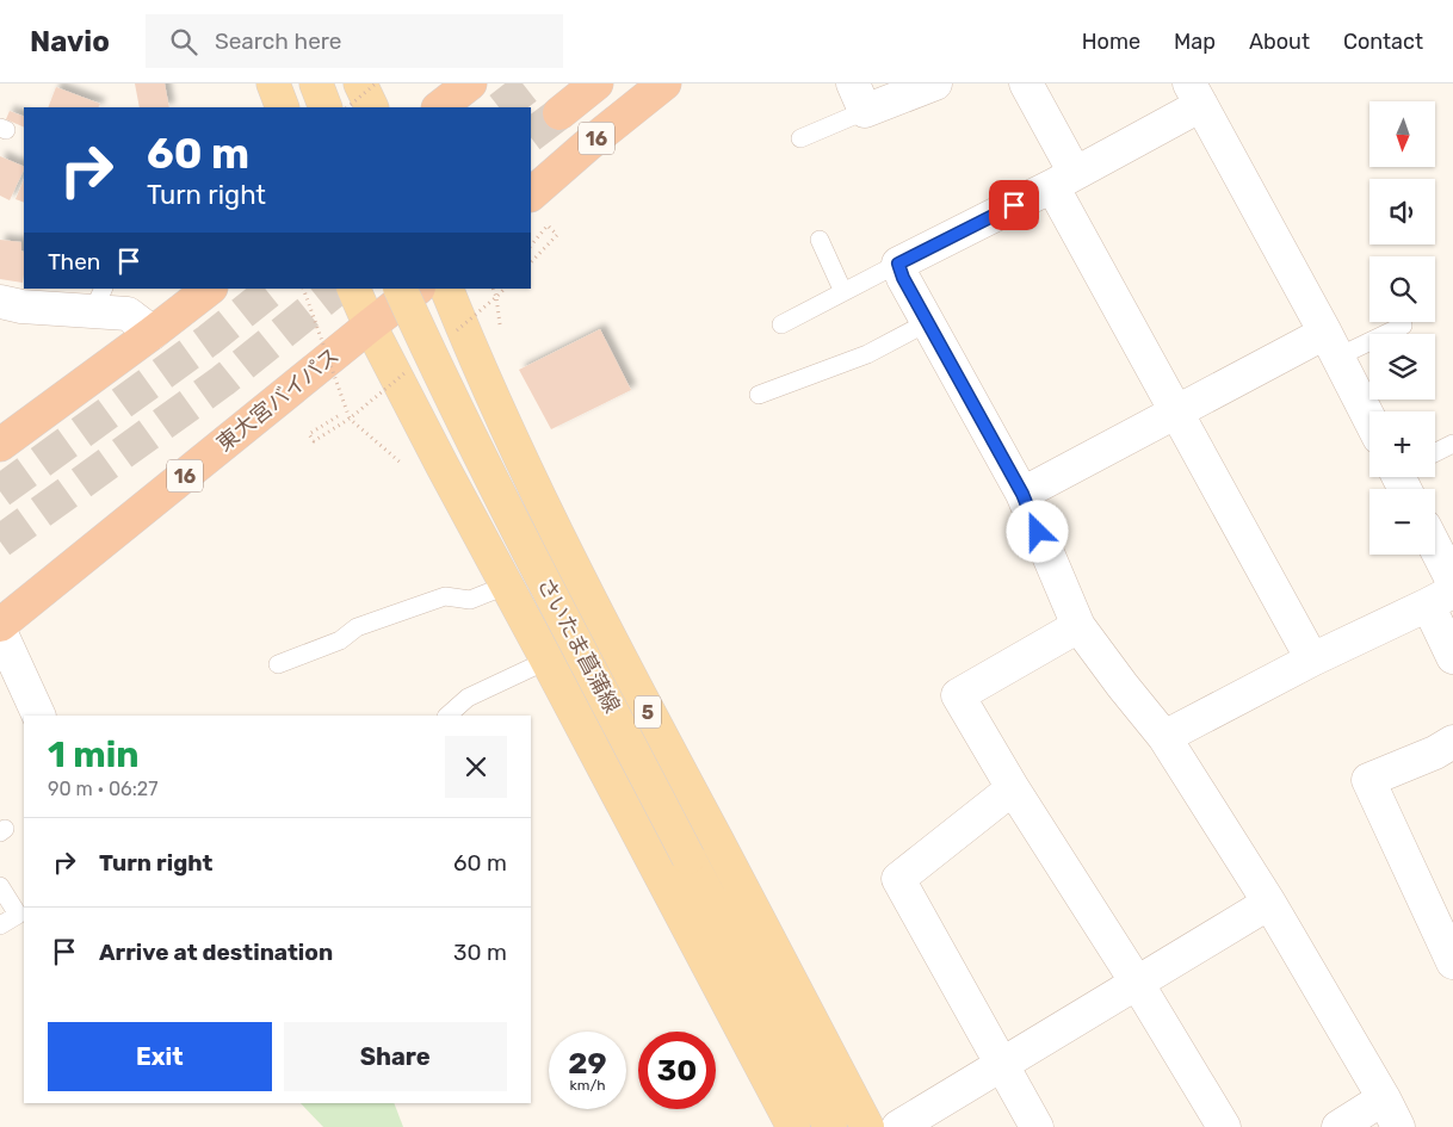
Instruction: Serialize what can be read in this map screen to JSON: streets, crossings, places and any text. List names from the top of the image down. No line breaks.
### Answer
{"streets":{"highway":["16","東大宮バイパス"],"main road":["さいたま菖蒲線","5"]},"north":"bottom","page":{"header":"Navio","search":"Search here","nav":["Home","Map","About","Contact"],"map_buttons":["+","−"],"turn":["60 m","Turn right"],"then":"Then","heading":["1 min","90 m · 06:27"],"list":[{"name":"Turn right","value":"60 m"},{"name":"Arrive at destination","value":"30 m"}],"buttons":["Exit","Share"],"speed":"29 km/h","limit":"30"}}
